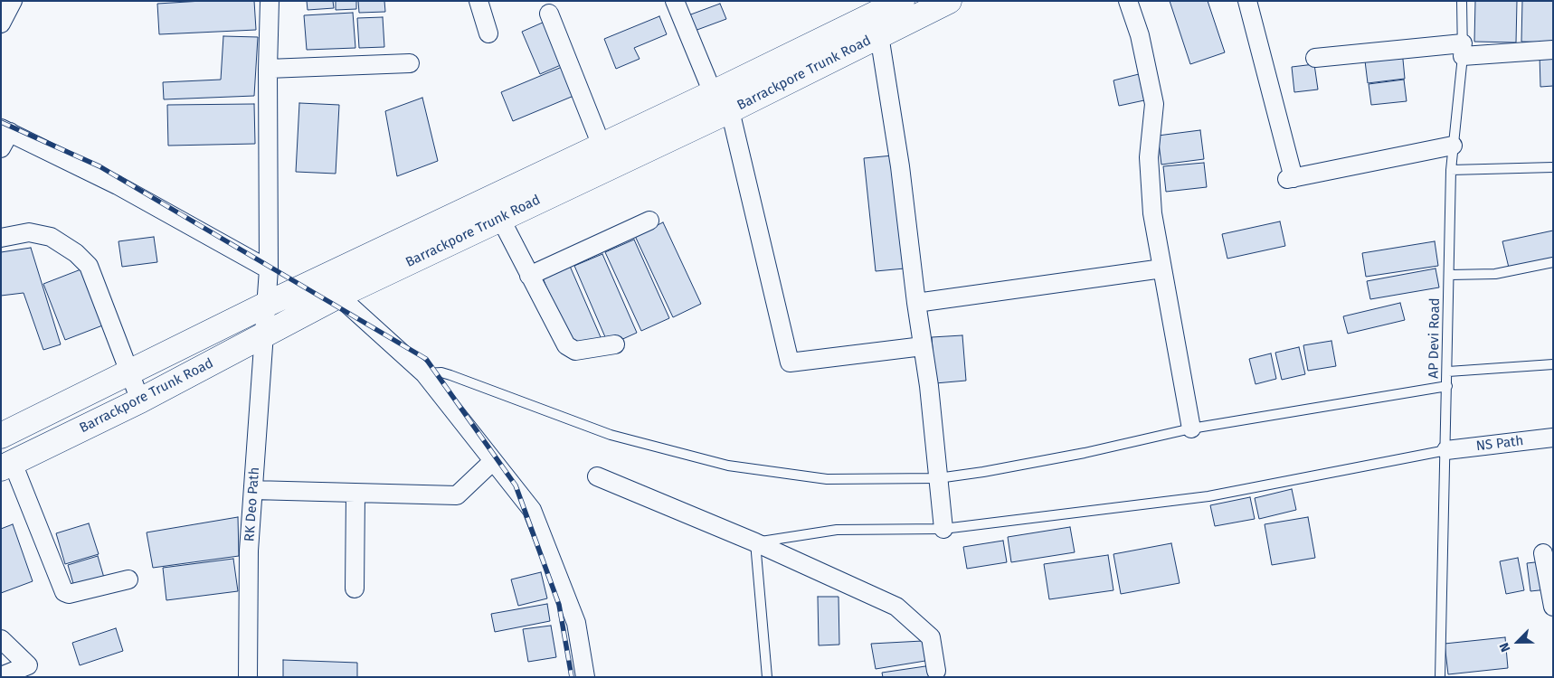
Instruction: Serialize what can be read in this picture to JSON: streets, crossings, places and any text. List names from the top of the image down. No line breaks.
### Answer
{"streets":{"main road":["Barrackpore Trunk Road"],"street":["NS Path","RK Deo Path"],"lane":["AP Devi Road"]},"crossings":[["Barrackpore Trunk Road","RK Deo Path"],["AP Devi Road","NS Path"]],"north":"bottom left"}
